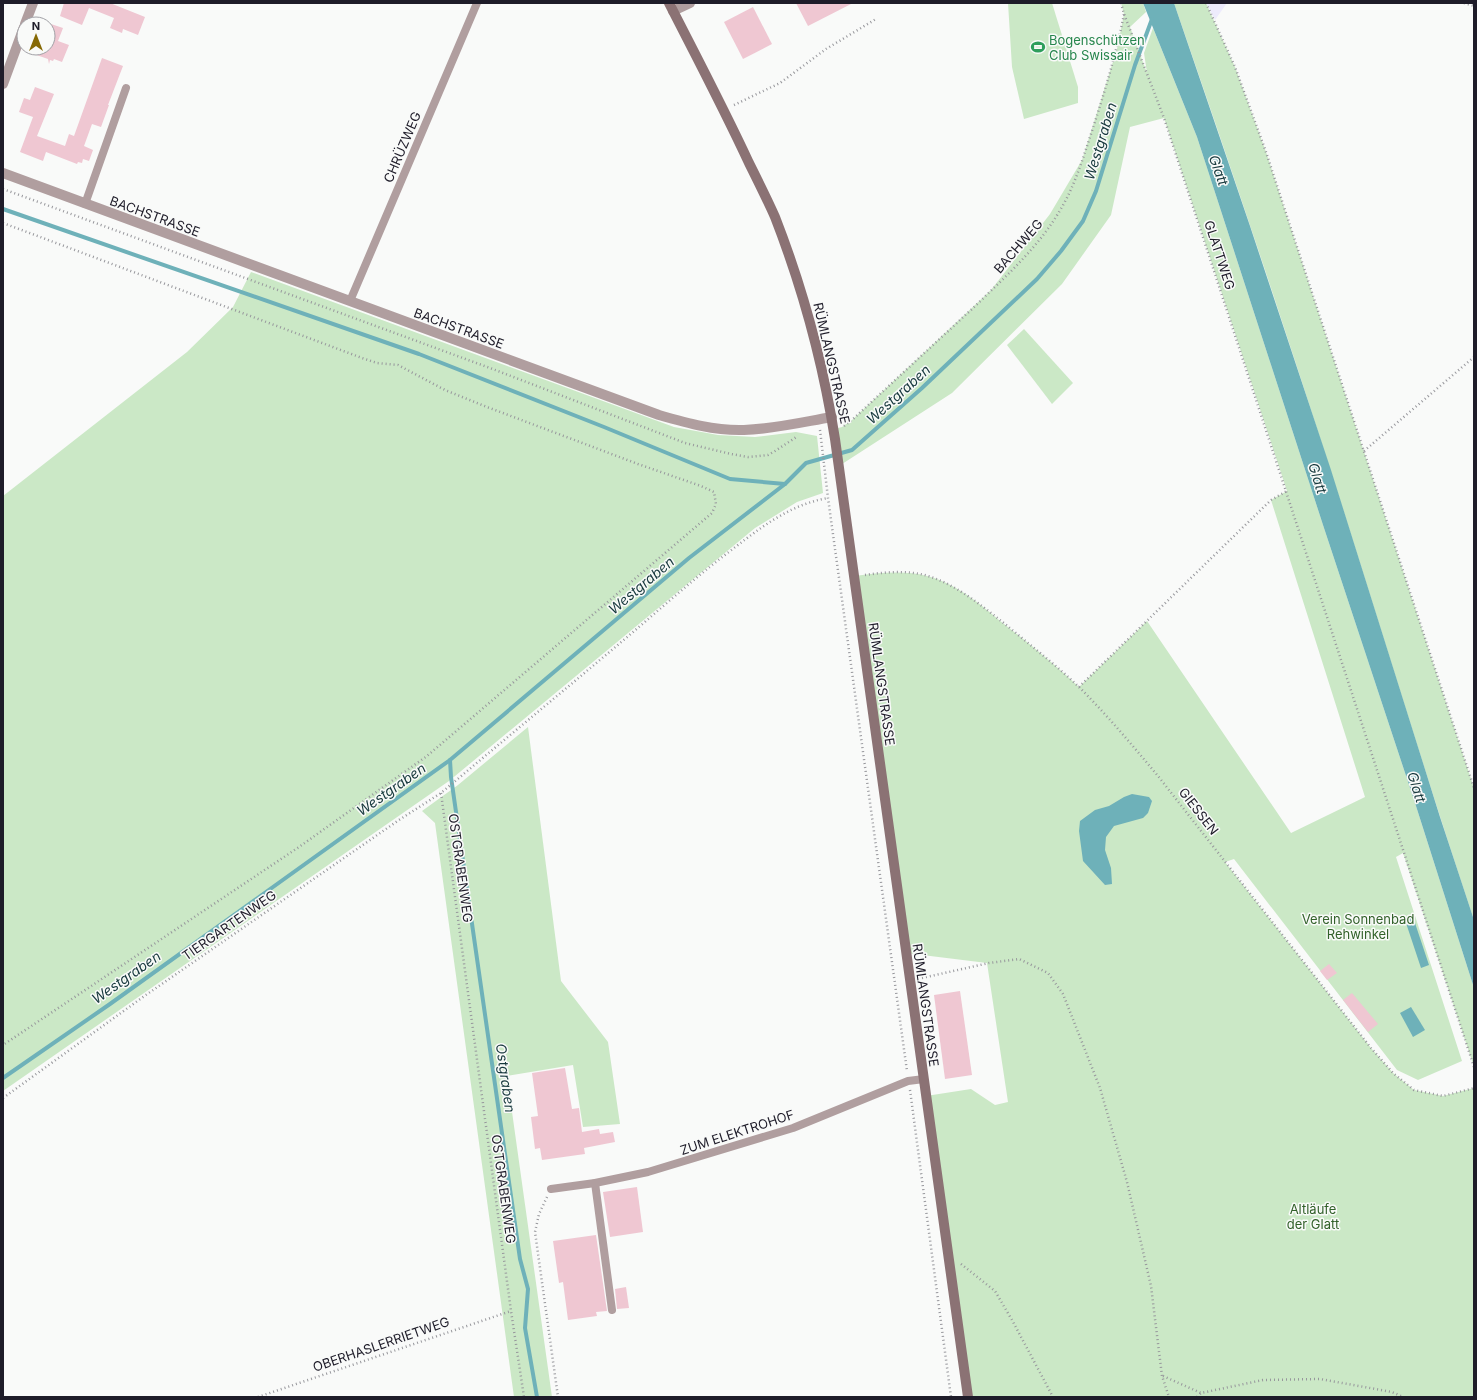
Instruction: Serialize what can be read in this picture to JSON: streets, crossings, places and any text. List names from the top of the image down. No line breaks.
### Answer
{"streets":{"street":["BACHSTRASSE","RÜMLANGSTRASSE"],"lane":["CHRÜZWEG","ZUM ELEKTROHOF"],"path":["BACHWEG","GLATTWEG","GIESSEN","OSTGRABENWEG","TIERGARTENWEG","OBERHASLERRIETWEG"]},"crossings":[["CHRÜZWEG","BACHSTRASSE"],["BACHSTRASSE","RÜMLANGSTRASSE"],["BACHWEG","GLATTWEG"],["BACHWEG","RÜMLANGSTRASSE"],["RÜMLANGSTRASSE","TIERGARTENWEG"],["RÜMLANGSTRASSE","ZUM ELEKTROHOF"],["OSTGRABENWEG","TIERGARTENWEG"],["OSTGRABENWEG","OBERHASLERRIETWEG"]],"water":["Westgraben","Glatt","Ostgraben"],"parks":["Verein Sonnenbad Rehwinkel","Altläufe der Glatt"],"places":{"sports":["Bogenschützen Club Swissair"]},"north":"top"}
